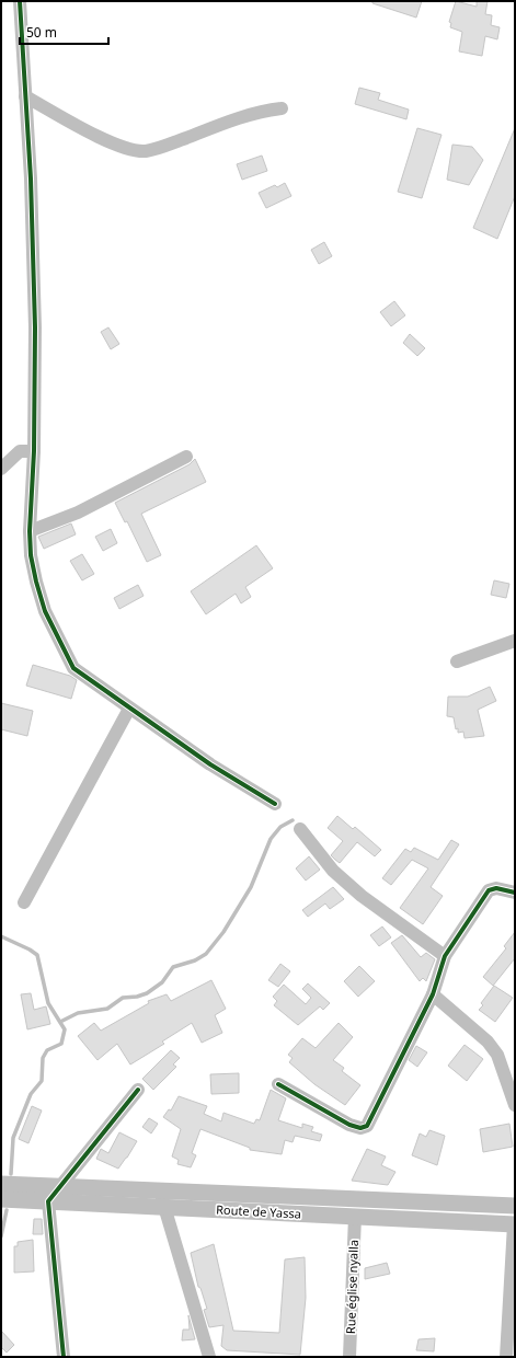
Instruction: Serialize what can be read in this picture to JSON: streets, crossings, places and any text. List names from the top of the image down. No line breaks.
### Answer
{"streets":{"main road":["Route de Yassa"],"street":["Rue église nyalla"]},"crossings":[["Route de Yassa","Rue église nyalla"]],"scale_bar":"50 m"}
